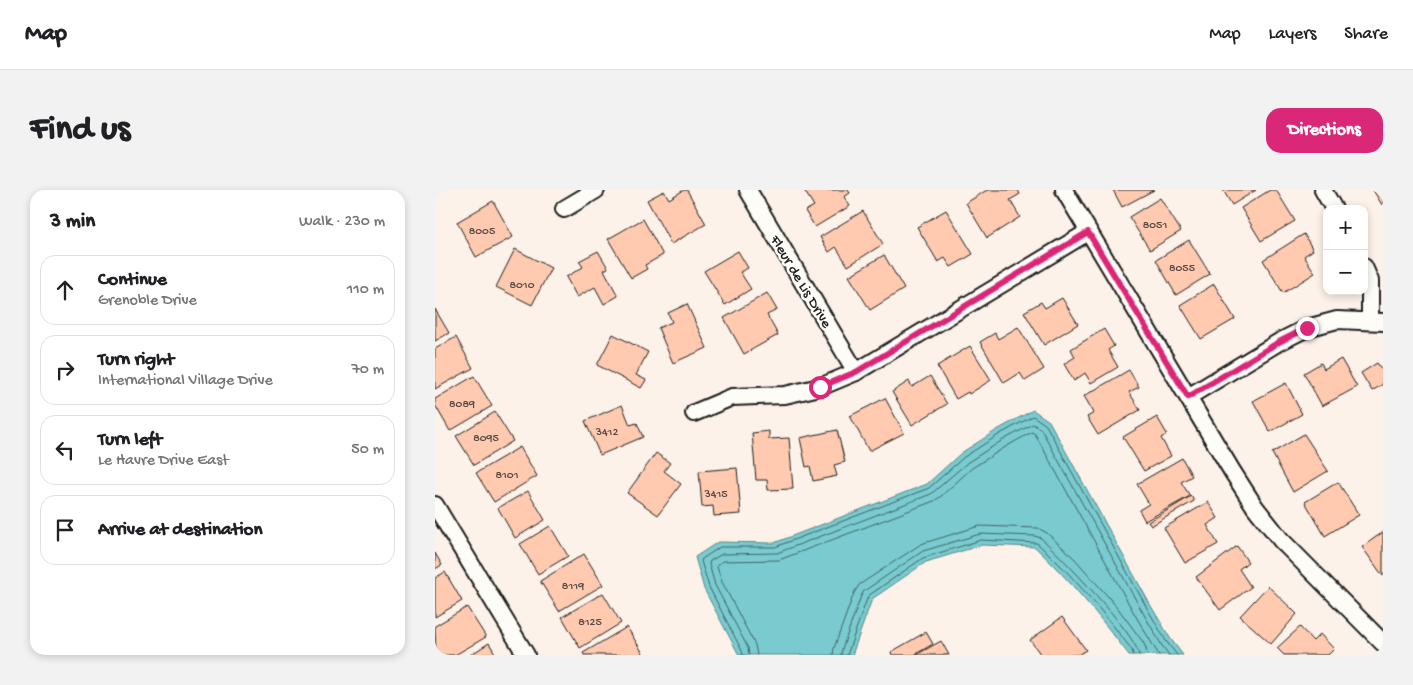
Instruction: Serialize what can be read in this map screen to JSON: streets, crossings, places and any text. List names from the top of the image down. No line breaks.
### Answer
{"streets":{"street":["Fleur de Lis Drive"]},"house_numbers":["8051","8005","8055","8010","8089","3412","8095","8101","3415","8119","8125"],"page":{"header":"Map","nav":["Map","Layers","Share"],"buttons":"Directions","title":"Find us","heading":["3 min","Walk · 230 m"],"map_buttons":["+","−"],"list":[["Continue","Grenoble Drive","110 m"],["Turn right","International Village Drive","70 m"],["Turn left","Le Havre Drive East","50 m"],"Arrive at destination"]}}
